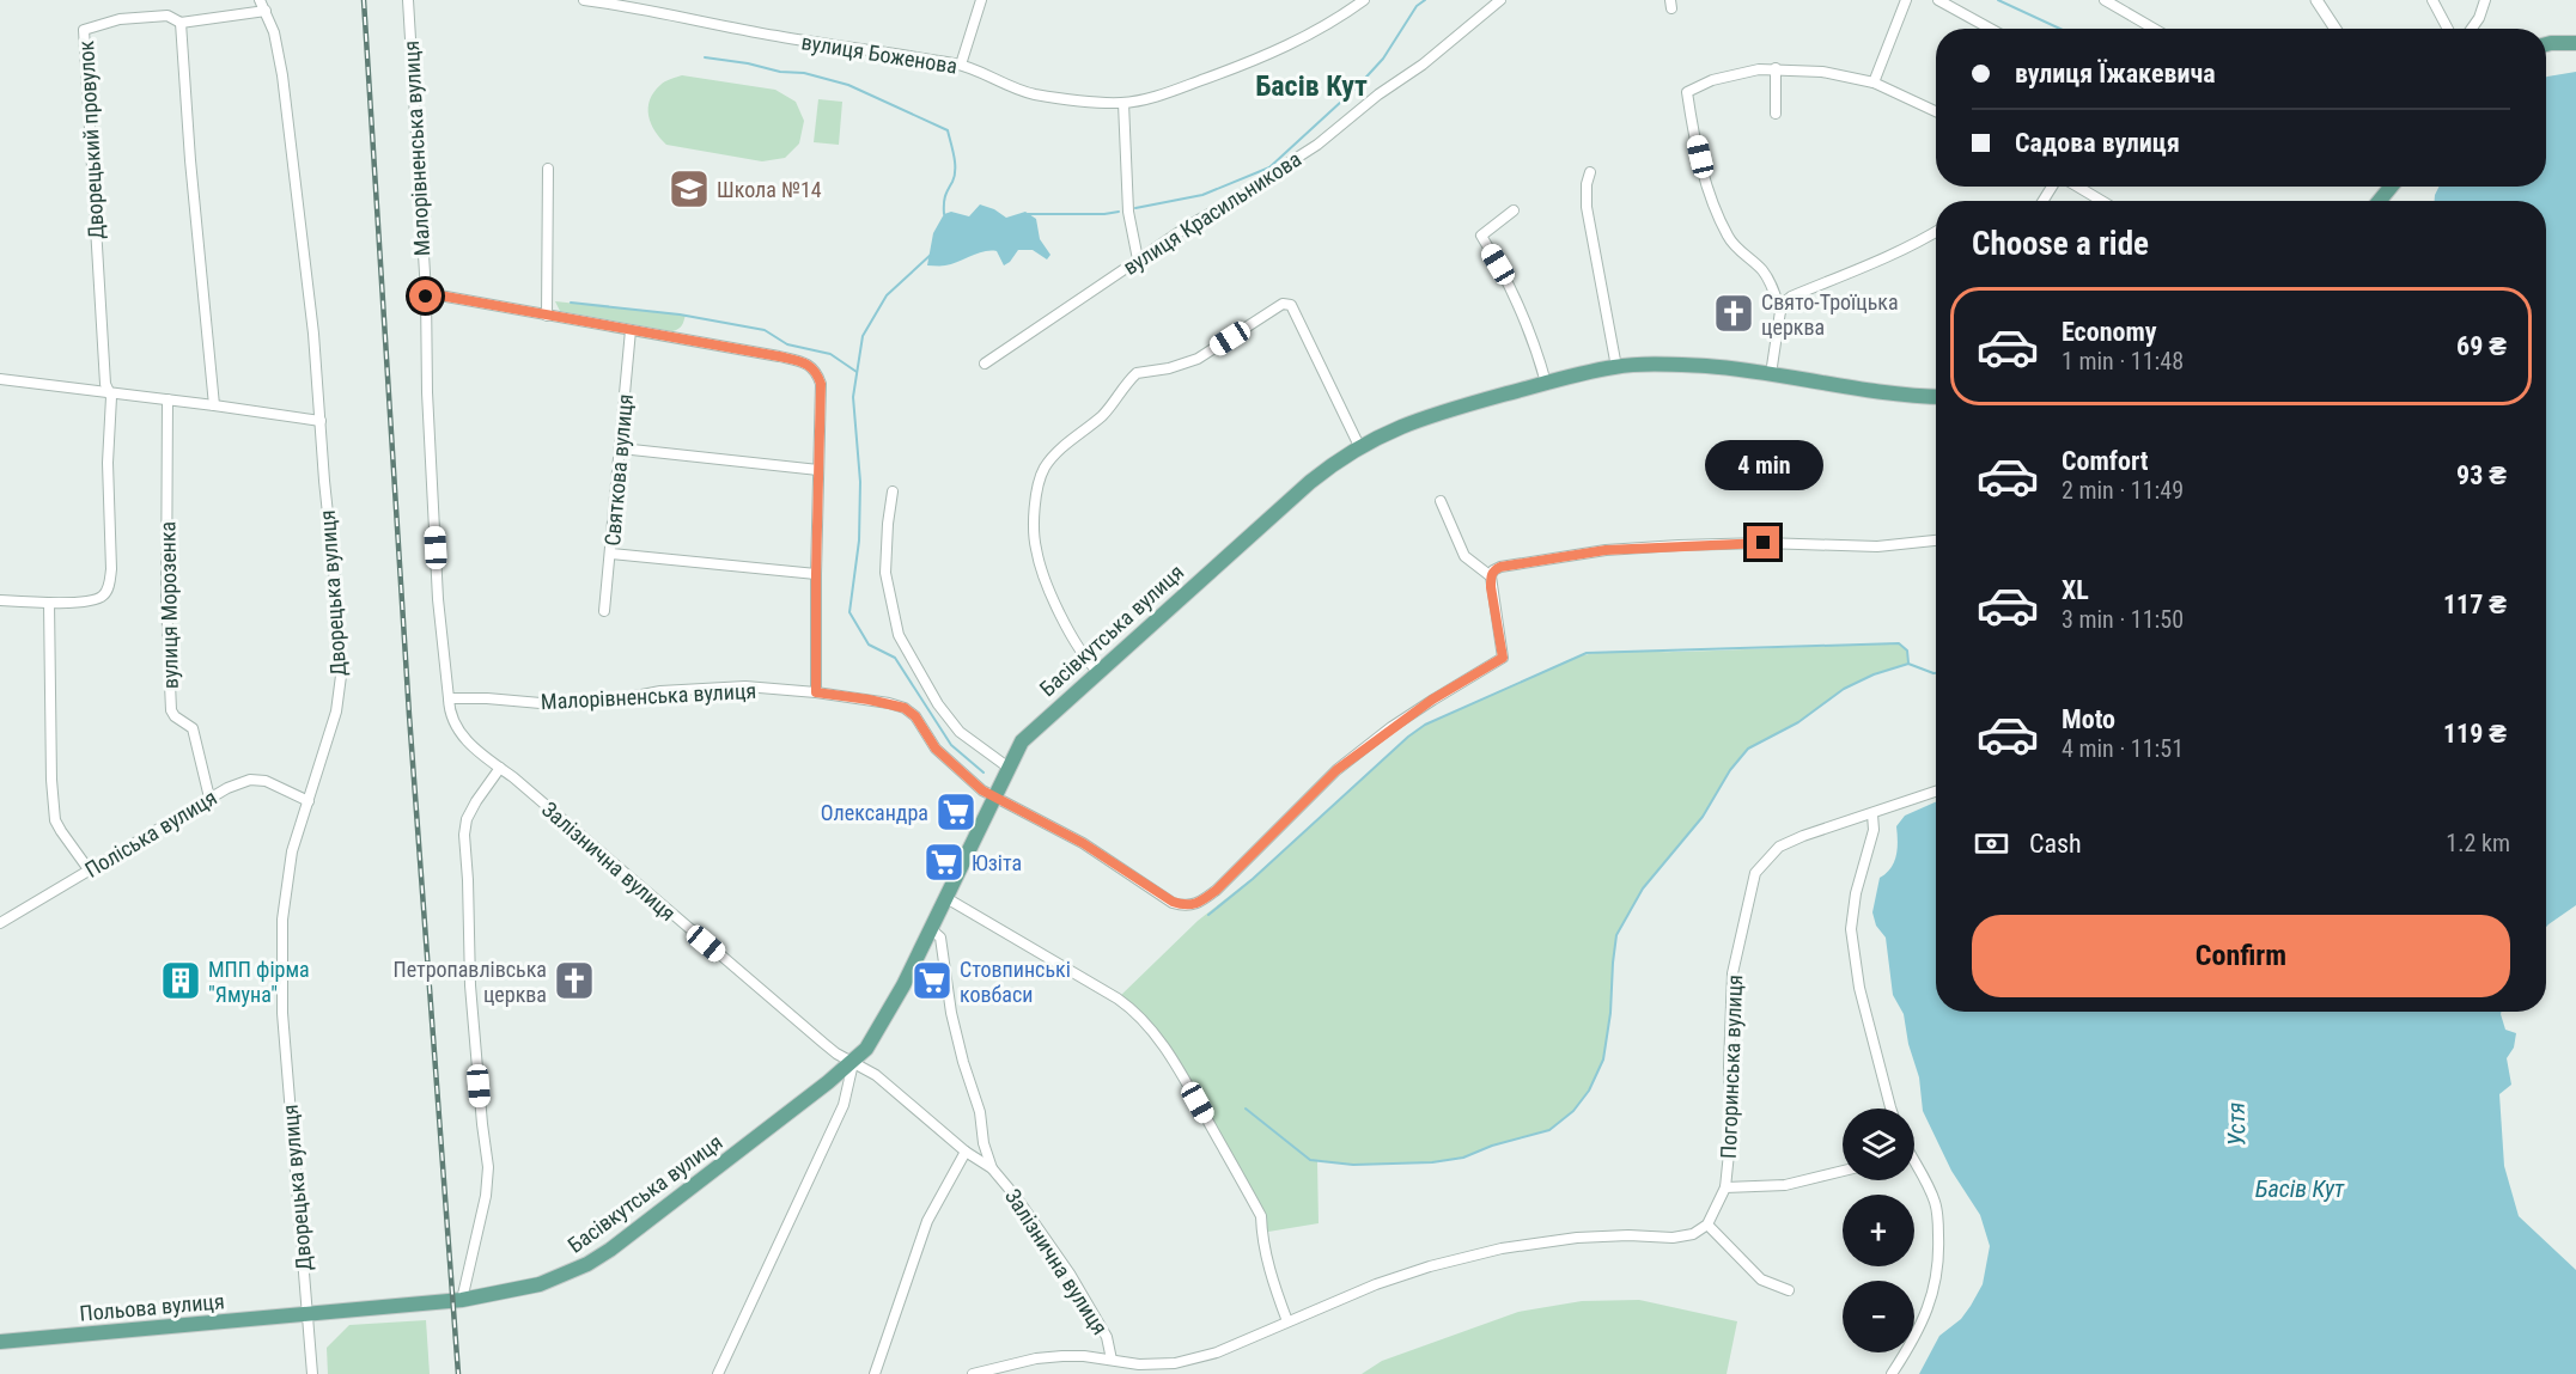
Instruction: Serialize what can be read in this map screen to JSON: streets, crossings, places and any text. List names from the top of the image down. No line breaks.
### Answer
{"streets":{"main road":["Басівкутська вулиця","Польова вулиця"],"street":["вулиця Боженова","Дворецький провулок","Малорівненська вулиця","вулиця Красильникова","Святкова вулиця","Дворецька вулиця","вулиця Морозенка","Поліська вулиця","Залізнична вулиця","Погоринська вулиця"]},"crossings":[["Дворецький провулок","Дворецька вулиця"],["Малорівненська вулиця","Басівкутська вулиця"],["Малорівненська вулиця","Залізнична вулиця"],["Дворецька вулиця","Басівкутська вулиця"],["Дворецька вулиця","Поліська вулиця"],["Дворецька вулиця","Польова вулиця"],["вулиця Морозенка","Поліська вулиця"],["Басівкутська вулиця","Залізнична вулиця"],["Басівкутська вулиця","Польова вулиця"]],"districts":["Басів Кут"],"water":["Устя","Басів Кут"],"places":{"school or university":["Школа №14"],"church":["Свято-Троїцька церква","Петропавлівська церква"],"supermarket":["Олександра","Юзіта","Стовпинські ковбаси"],"building":["МПП фірма \"Ямуна\""]},"page":{"banner":["вулиця Їжакевича","Садова вулиця"],"heading":"Choose a ride","list":[{"name":"Economy","note":"1 min · 11:48","value":"69 ₴"},{"name":"Comfort","note":"2 min · 11:49","value":"93 ₴"},{"name":"XL","note":"3 min · 11:50","value":"117 ₴"},{"name":"Moto","note":"4 min · 11:51","value":"119 ₴"}],"bubble":"4 min","pay":["Cash","1.2 km"],"buttons":"Confirm","map_buttons":["+","−"]}}
